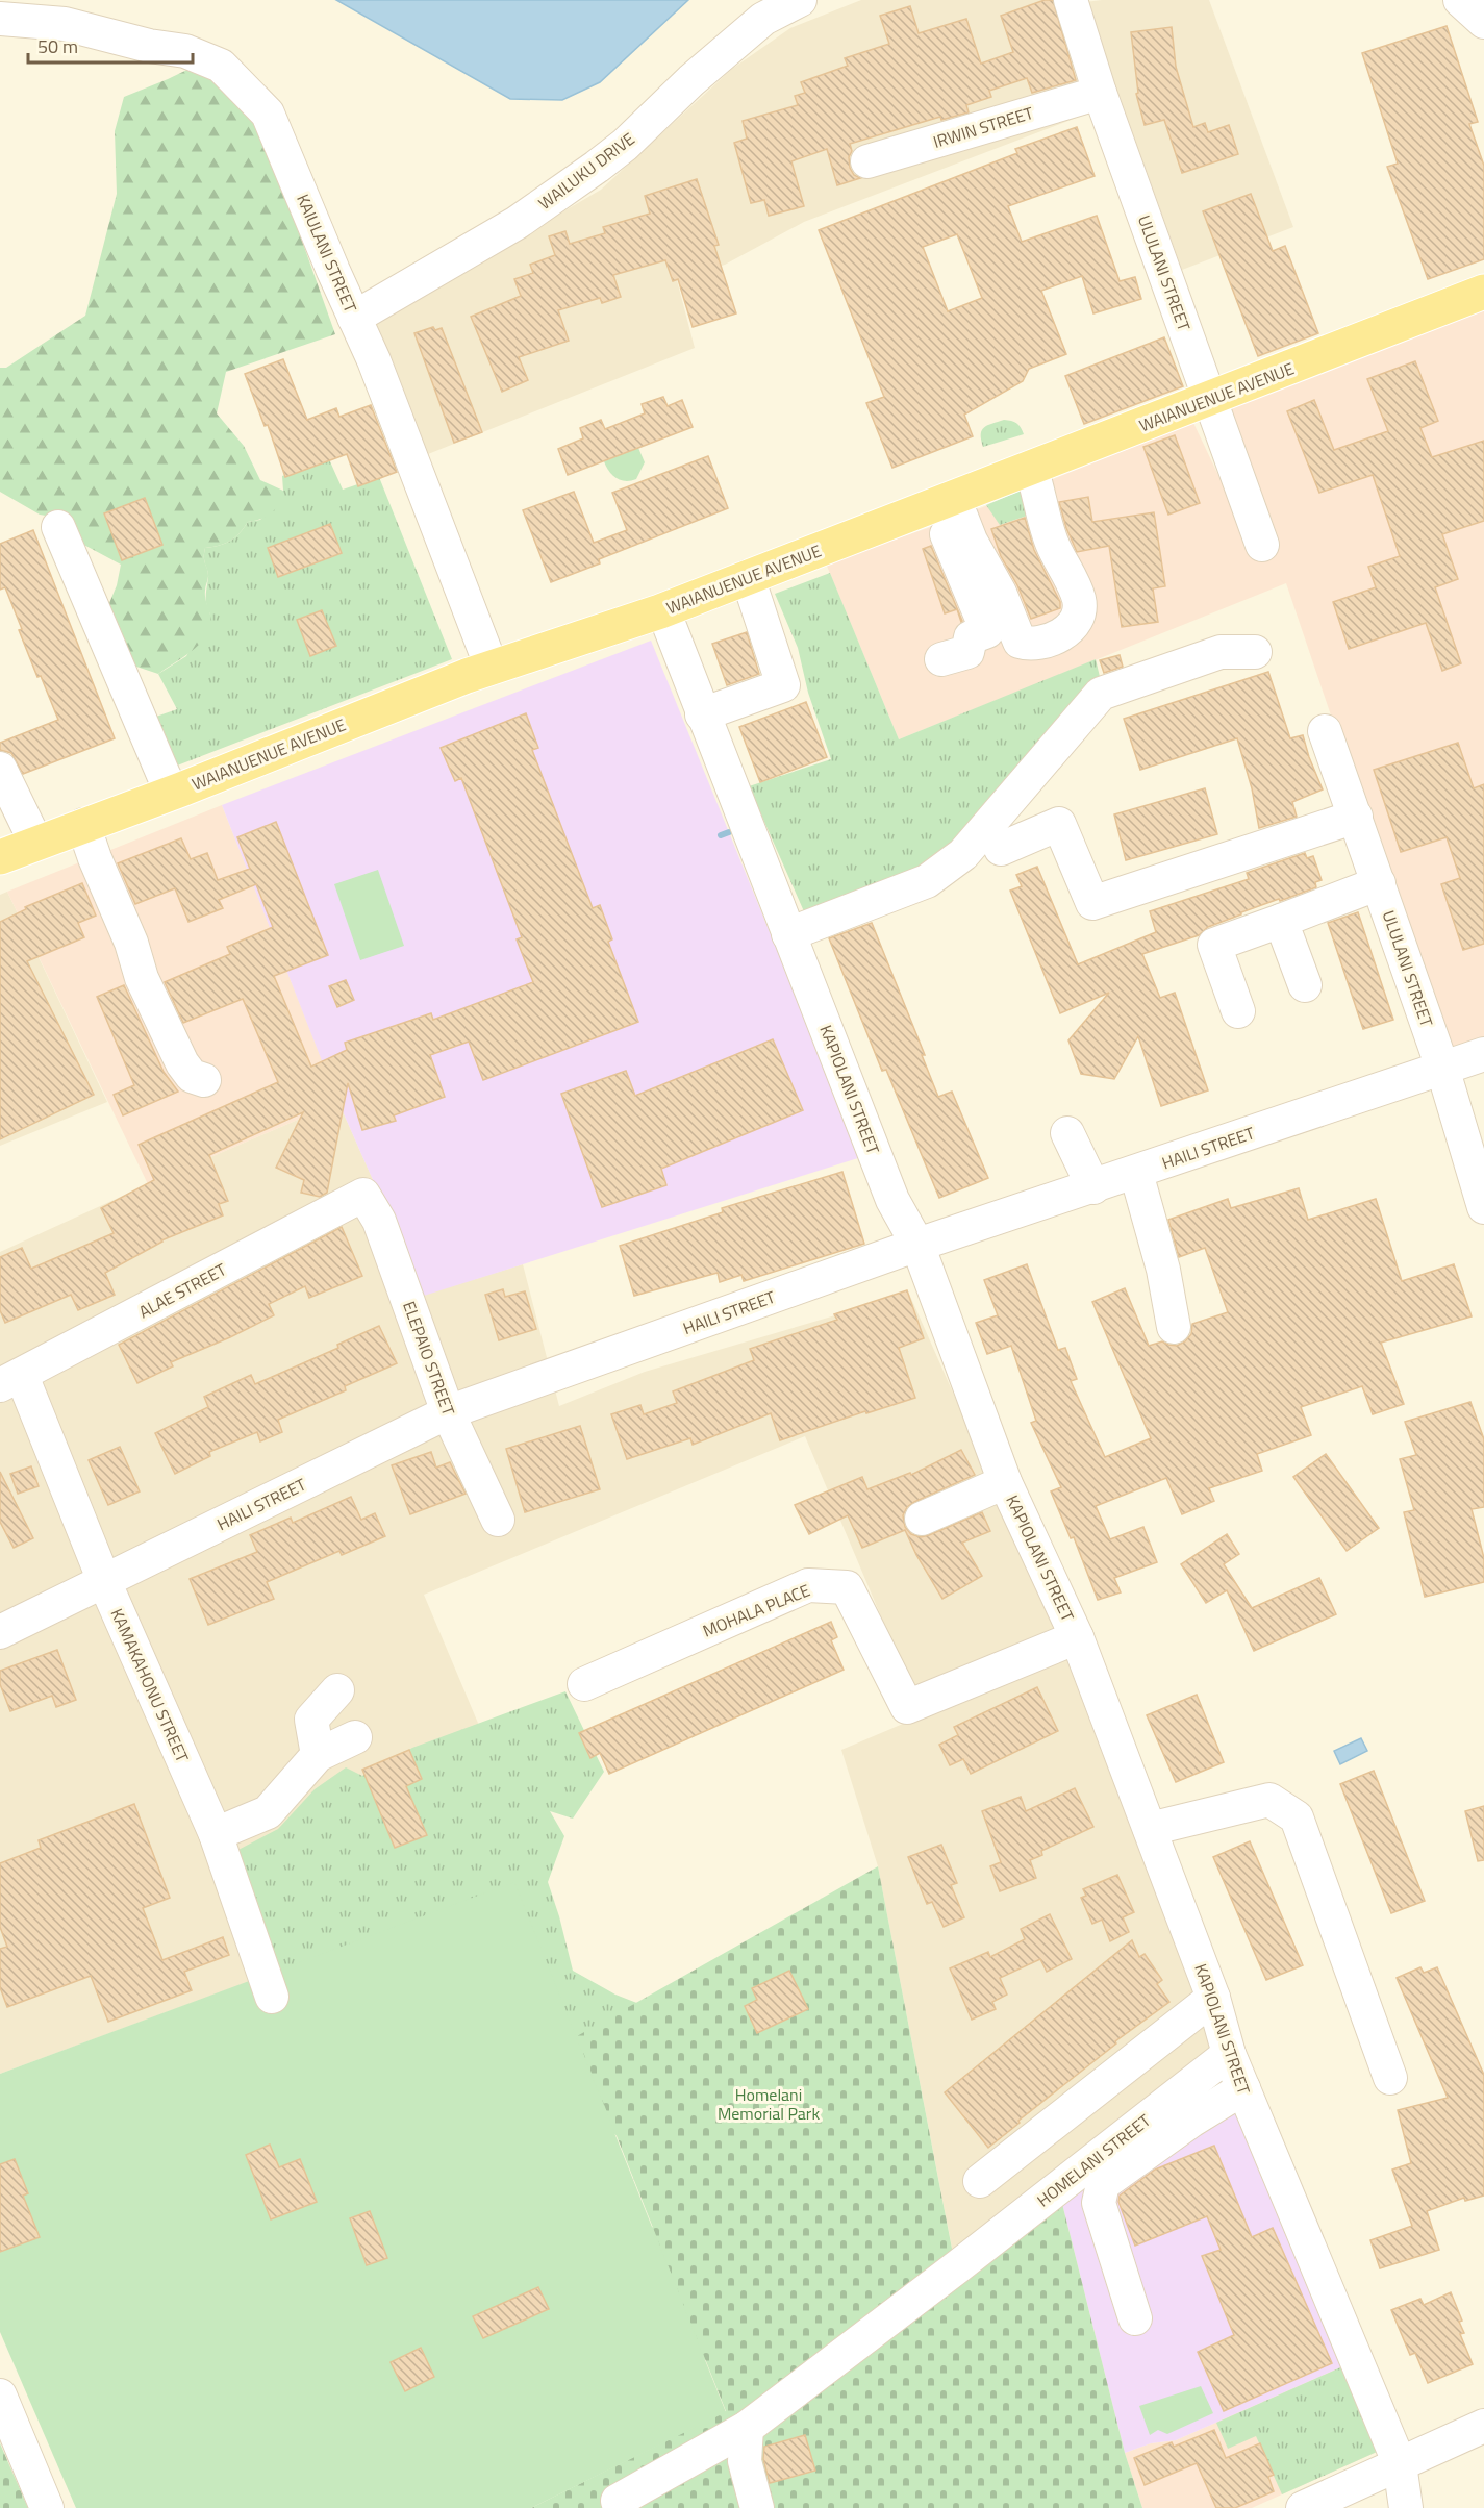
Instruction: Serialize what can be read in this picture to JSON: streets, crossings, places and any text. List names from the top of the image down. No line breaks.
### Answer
{"streets":{"main road":["WAIANUENUE AVENUE"],"street":["IRWIN STREET","WAILUKU DRIVE","KAIULANI STREET","ULULANI STREET","KAPIOLANI STREET","HAILI STREET","ALAE STREET","ELEPAIO STREET","MOHALA PLACE","KAMAKAHONU STREET","HOMELANI STREET"]},"crossings":[["IRWIN STREET","ULULANI STREET"],["WAILUKU DRIVE","KAIULANI STREET"],["KAIULANI STREET","WAIANUENUE AVENUE"],["ULULANI STREET","WAIANUENUE AVENUE"],["ULULANI STREET","HAILI STREET"],["WAIANUENUE AVENUE","KAPIOLANI STREET"],["KAPIOLANI STREET","HAILI STREET"],["KAPIOLANI STREET","MOHALA PLACE"],["KAPIOLANI STREET","HOMELANI STREET"],["HAILI STREET","ELEPAIO STREET"],["HAILI STREET","KAMAKAHONU STREET"],["ALAE STREET","ELEPAIO STREET"],["ALAE STREET","KAMAKAHONU STREET"]],"parks":["Homelani Memorial Park"],"scale_bar":"50 m"}
